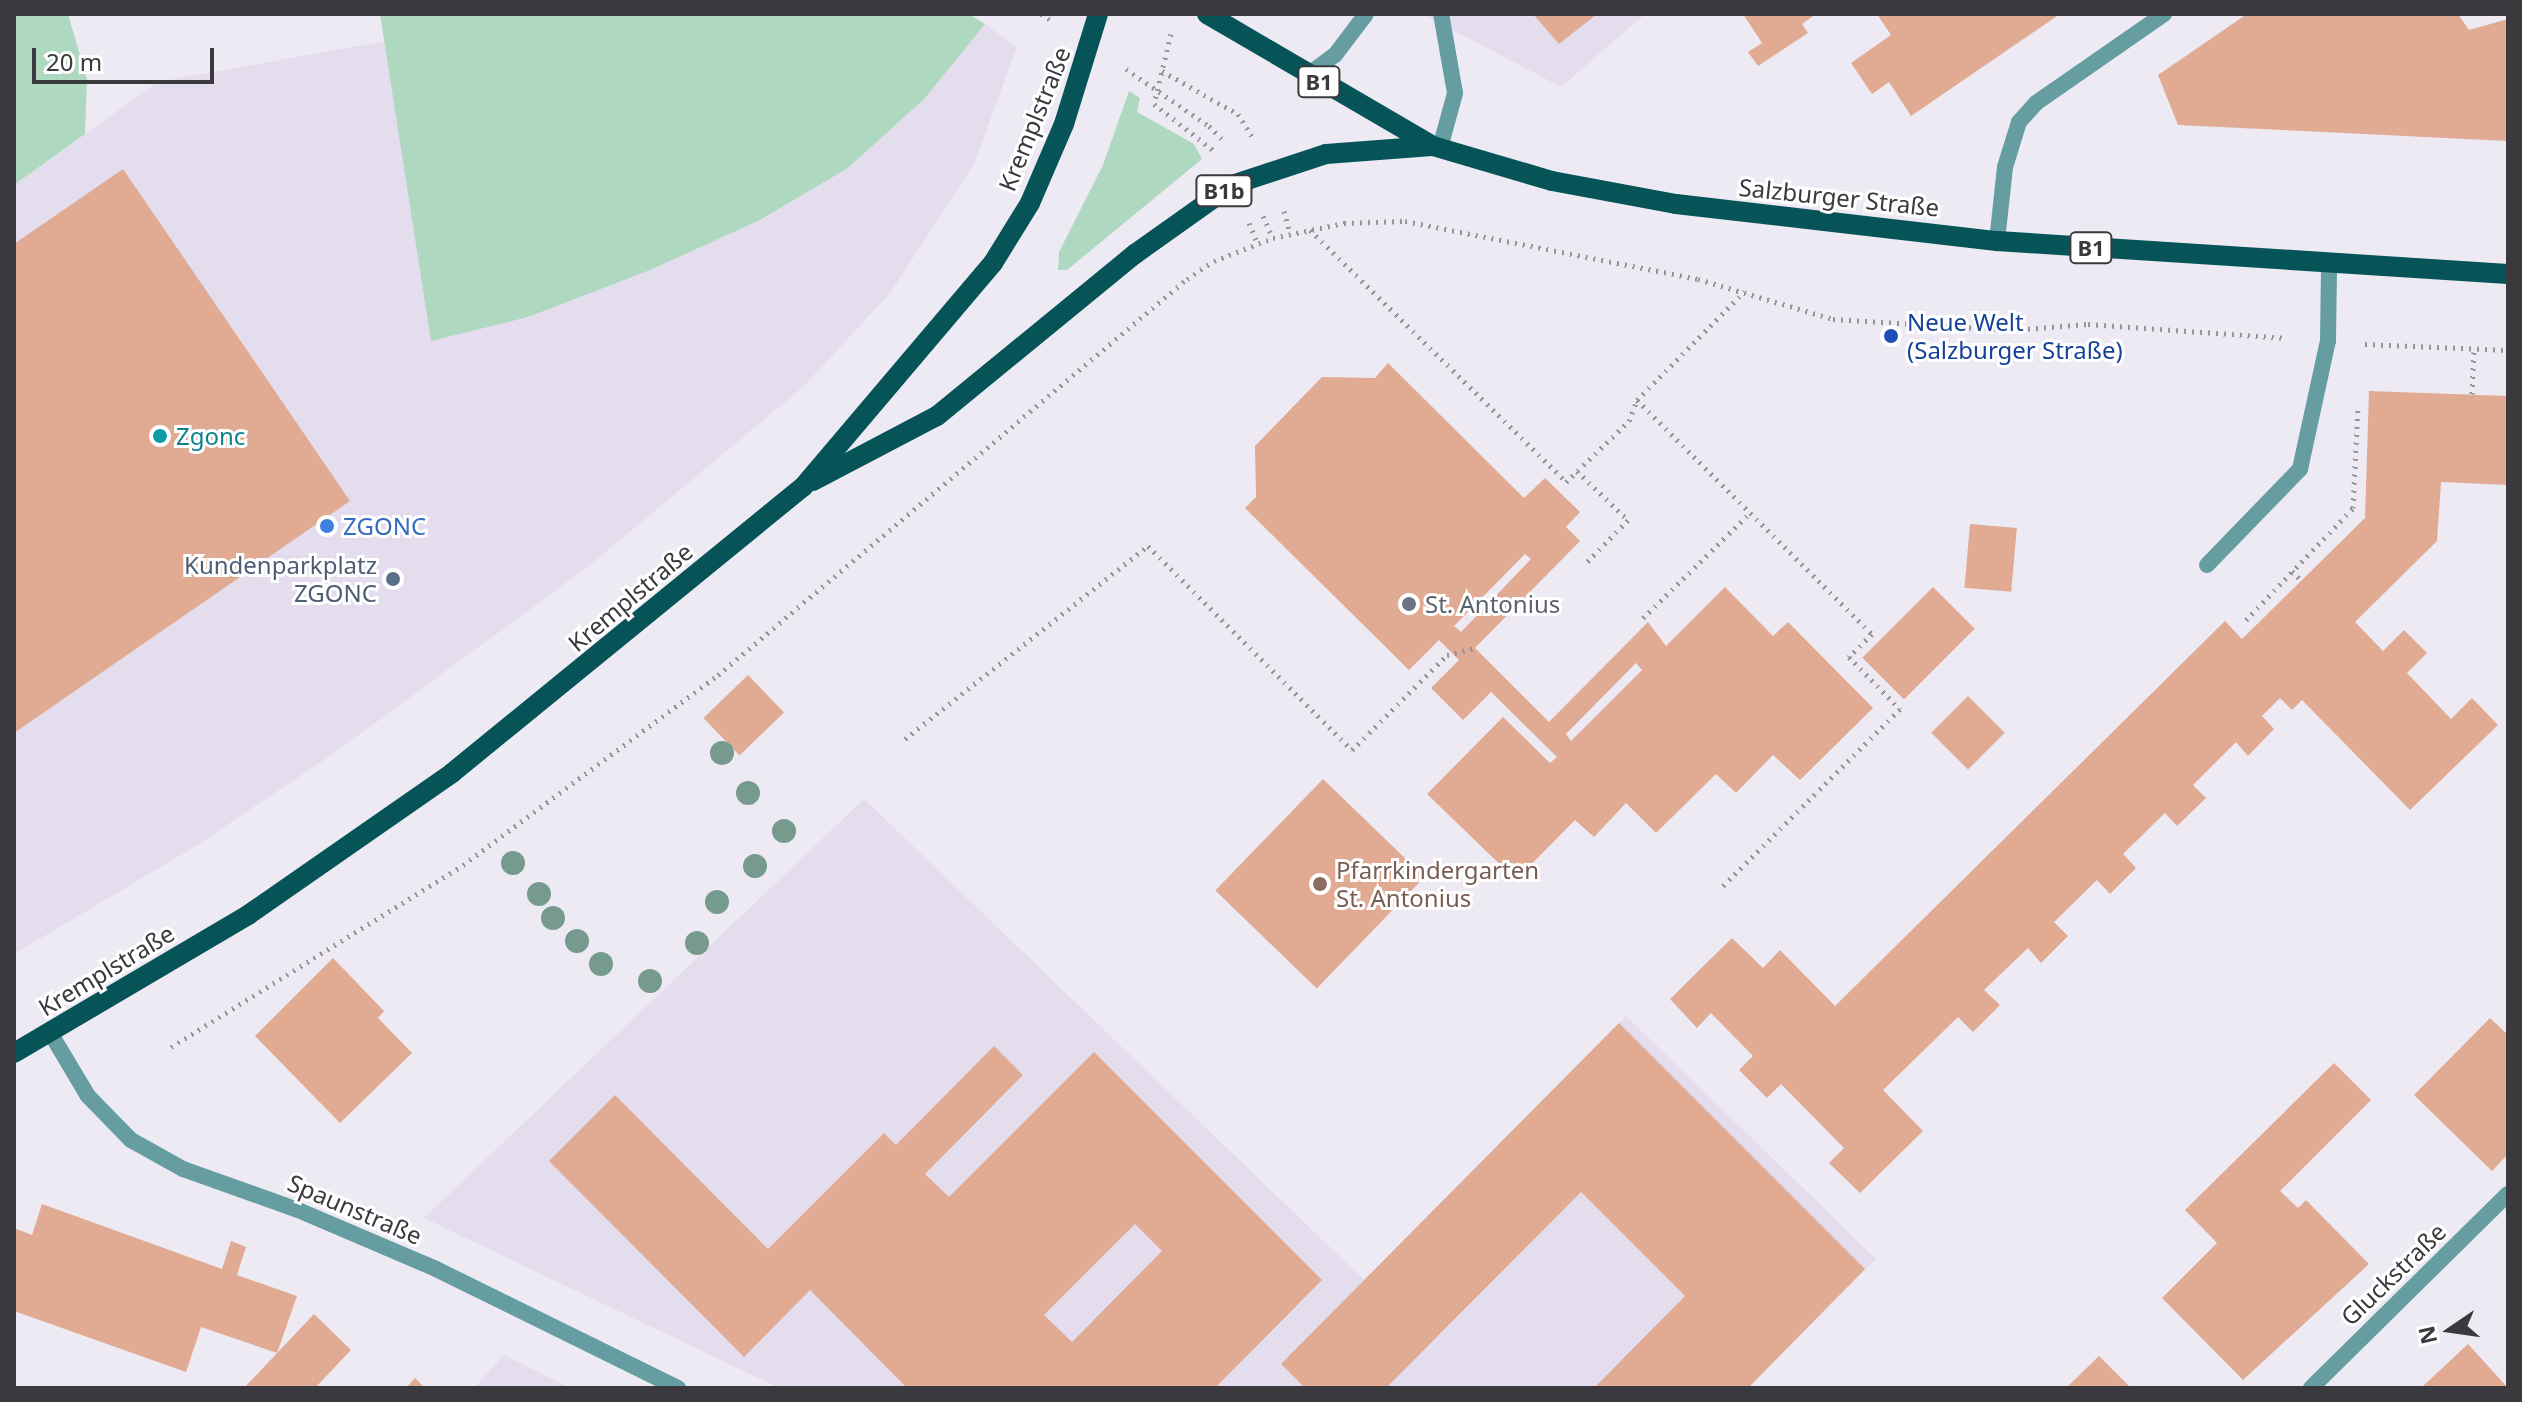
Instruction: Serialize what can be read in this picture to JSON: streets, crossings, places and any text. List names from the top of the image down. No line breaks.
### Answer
{"streets":{"main road":["B1","Kremplstraße","B1b","Salzburger Straße"],"street":["Spaunstraße","Gluckstraße"]},"crossings":[["Kremplstraße","B1b"],["Kremplstraße","Spaunstraße"],["B1b","Salzburger Straße"]],"places":["Neue Welt (Salzburger Straße)","Zgonc","ZGONC","Kundenparkplatz ZGONC","St. Antonius","Pfarrkindergarten St. Antonius"],"scale_bar":"20 m","north":"left"}
